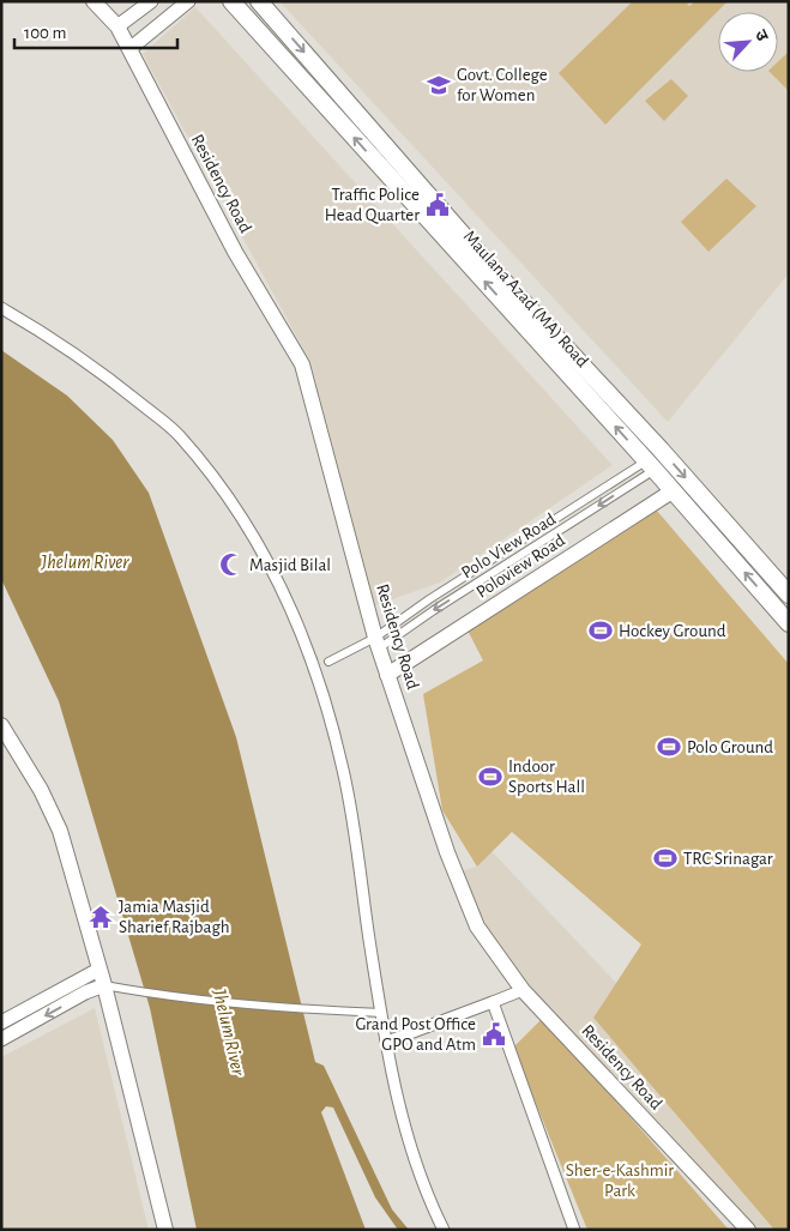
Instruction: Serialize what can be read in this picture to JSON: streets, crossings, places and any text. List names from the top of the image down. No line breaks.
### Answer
{"streets":{"main road":["Residency Road","Maulana Azad (MA) Road","Poloview Road"],"street":["Polo View Road"]},"crossings":[["Residency Road","Polo View Road"],["Residency Road","Poloview Road"],["Maulana Azad (MA) Road","Polo View Road"],["Maulana Azad (MA) Road","Poloview Road"]],"water":["Jhelum River"],"parks":["Sher-e-Kashmir Park"],"places":{"school or university":["Govt. College for Women"],"public building":["Traffic Police Head Quarter","Grand Post Office GPO and Atm"],"mosque":["Masjid Bilal"],"sports":["Hockey Ground","Polo Ground","Indoor Sports Hall","TRC Srinagar"],"temple":["Jamia Masjid Sharief Rajbagh"]},"scale_bar":"100 m","north":"top right"}
